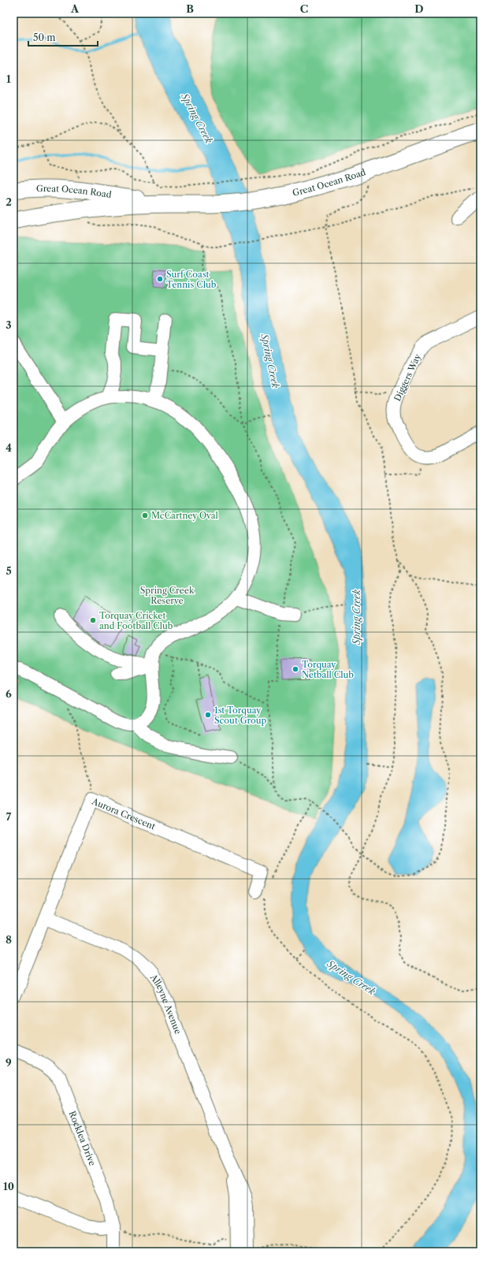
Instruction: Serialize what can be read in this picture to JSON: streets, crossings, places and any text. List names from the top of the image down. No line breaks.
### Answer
{"streets":{"main road":["Great Ocean Road"],"street":["Diggers Way","Aurora Crescent","Alleyne Avenue","Rocklea Drive"]},"crossings":[["Aurora Crescent","Alleyne Avenue"]],"water":["Spring Creek"],"parks":["Spring Creek Reserve"],"places":["Surf Coast Tennis Club","McCartney Oval","Torquay Cricket and Football Club","Torquay Netball Club","1st Torquay Scout Group"],"scale_bar":"50 m","grid":{"columns":["A","B","C","D"],"rows":["1","2","3","4","5","6","7","8","9","10"]}}
